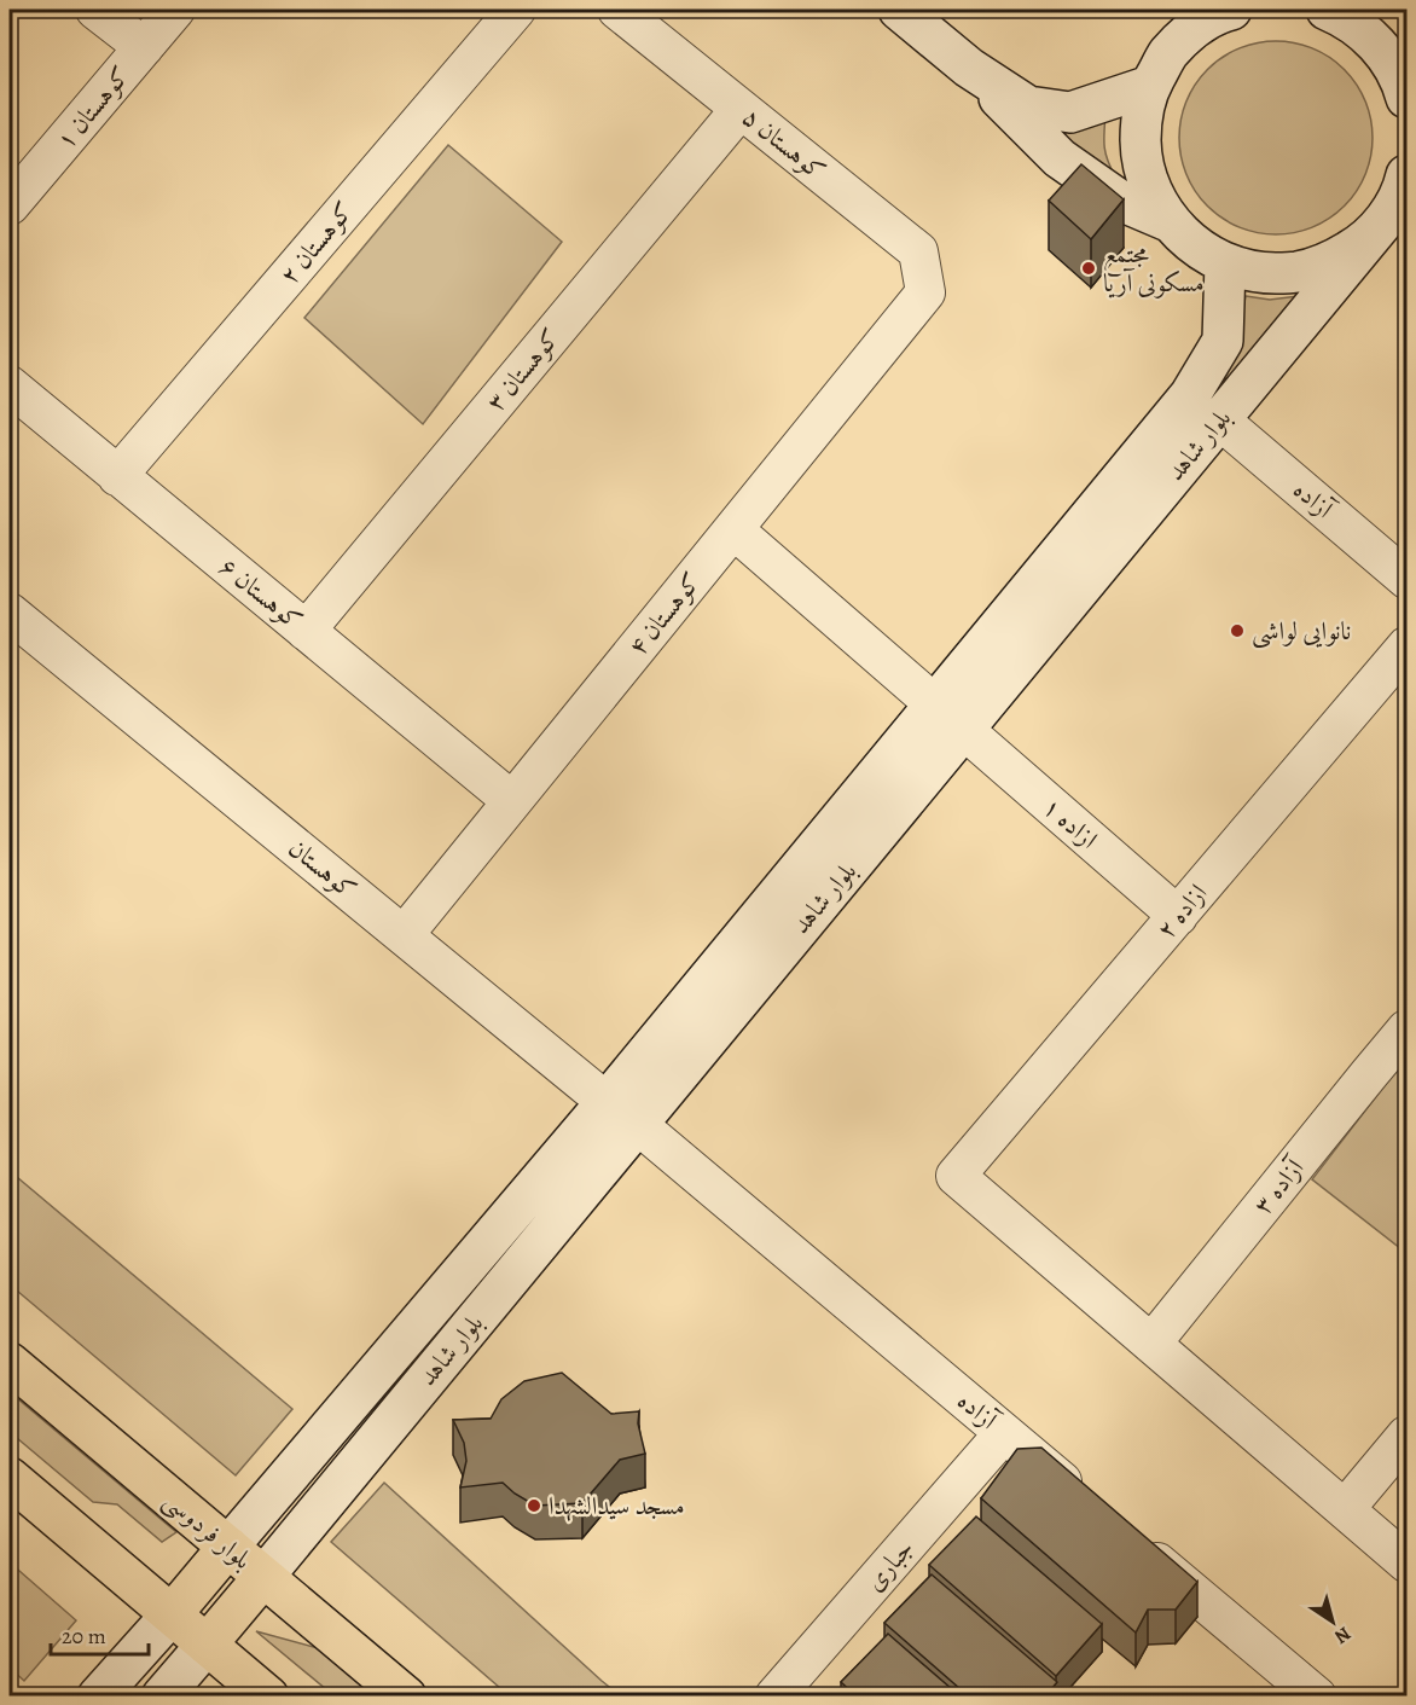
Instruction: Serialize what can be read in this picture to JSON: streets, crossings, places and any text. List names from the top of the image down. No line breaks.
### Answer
{"streets":{"main road":["بلوار شاهد","بلوار فردوسی"],"street":["کوهستان ۱","کوهستان ۵","کوهستان ۲","کوهستان ۳","آزاده","کوهستان ۶","کوهستان ۴","ازاده ۱","کوهستان","ازاده ۲","آزاده ۳","جباری"]},"crossings":[["کوهستان ۵","کوهستان ۳"],["کوهستان ۵","کوهستان ۴"],["کوهستان ۲","کوهستان ۶"],["کوهستان ۳","کوهستان ۶"],["بلوار شاهد","آزاده"],["بلوار شاهد","ازاده ۱"],["بلوار شاهد","کوهستان"],["بلوار شاهد","بلوار فردوسی"],["آزاده","کوهستان"],["آزاده","جباری"],["کوهستان ۶","کوهستان ۴"],["کوهستان ۴","ازاده ۱"],["کوهستان ۴","کوهستان"],["ازاده ۱","ازاده ۲"],["ازاده ۲","آزاده ۳"]],"places":["مجتمع مسکونی آریا","نانوایی لواشی","مسجد سیدالشهدا"],"scale_bar":"20 m","north":"bottom right"}
